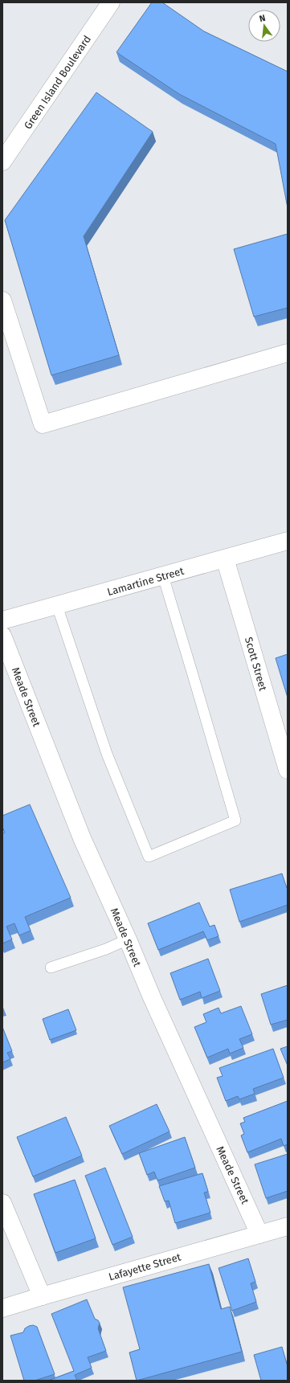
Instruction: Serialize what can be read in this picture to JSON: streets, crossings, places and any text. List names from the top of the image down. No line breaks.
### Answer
{"streets":{"street":["Green Island Boulevard","Lamartine Street","Scott Street","Meade Street","Lafayette Street"]},"crossings":[["Lamartine Street","Scott Street"],["Meade Street","Lafayette Street"]],"north":"top"}
